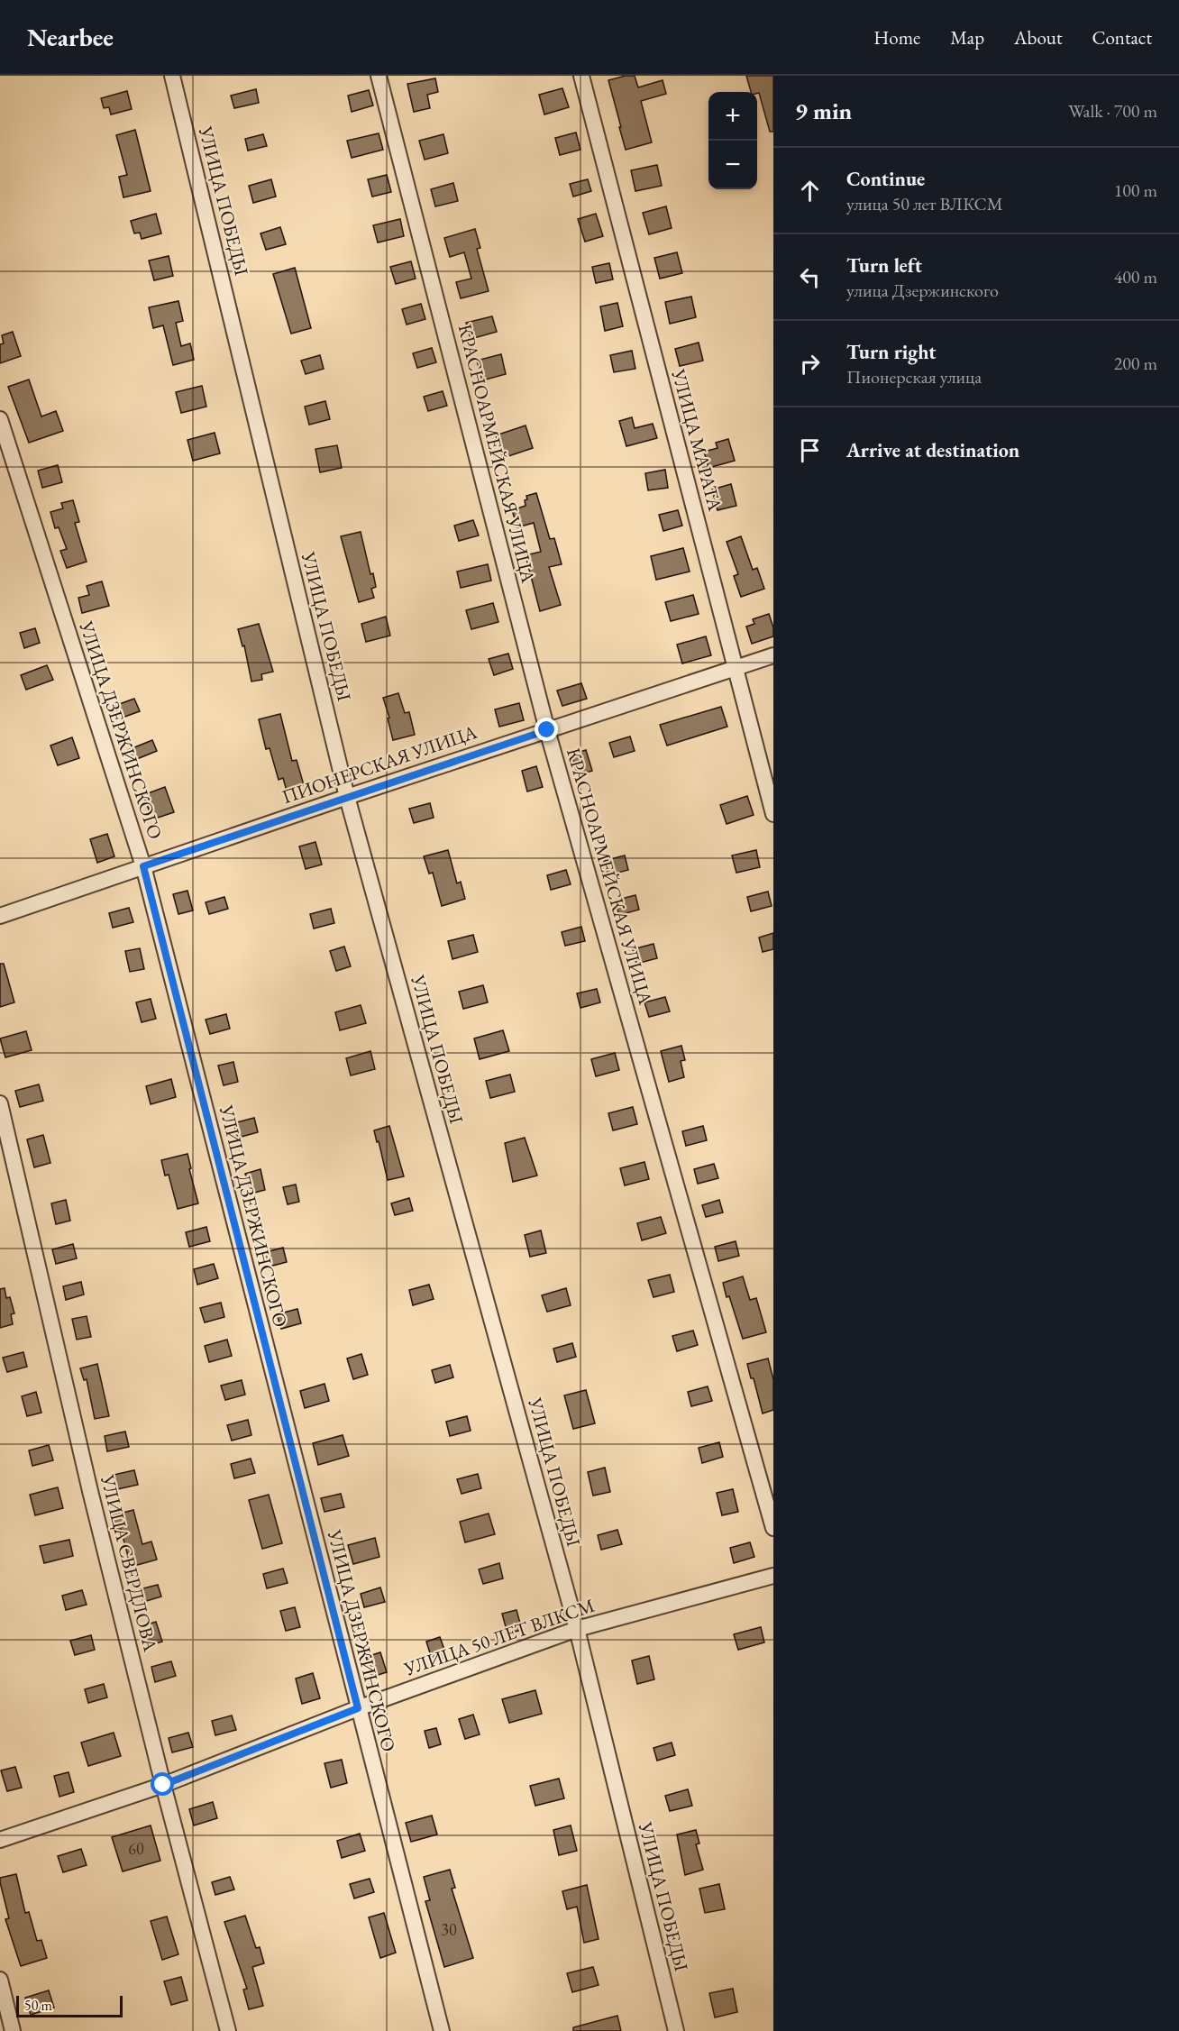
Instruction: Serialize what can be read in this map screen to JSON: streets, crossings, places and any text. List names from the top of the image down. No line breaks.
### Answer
{"streets":{"street":["УЛИЦА ПОБЕДЫ","УЛИЦА МАРАТА","КРАСНОАРМЕЙСКАЯ УЛИЦА","УЛИЦА ДЗЕРЖИНСКОГО","ПИОНЕРСКАЯ УЛИЦА","УЛИЦА СВЕРДЛОВА","УЛИЦА 50 ЛЕТ ВЛКСМ"]},"crossings":[["УЛИЦА ПОБЕДЫ","ПИОНЕРСКАЯ УЛИЦА"],["УЛИЦА ПОБЕДЫ","УЛИЦА 50 ЛЕТ ВЛКСМ"],["УЛИЦА МАРАТА","ПИОНЕРСКАЯ УЛИЦА"],["КРАСНОАРМЕЙСКАЯ УЛИЦА","ПИОНЕРСКАЯ УЛИЦА"],["УЛИЦА ДЗЕРЖИНСКОГО","ПИОНЕРСКАЯ УЛИЦА"],["УЛИЦА ДЗЕРЖИНСКОГО","УЛИЦА 50 ЛЕТ ВЛКСМ"],["УЛИЦА СВЕРДЛОВА","УЛИЦА 50 ЛЕТ ВЛКСМ"]],"house_numbers":["60","30"],"scale_bar":"50 m","page":{"header":"Nearbee","nav":["Home","Map","About","Contact"],"heading":["9 min","Walk · 700 m"],"map_buttons":["+","−"],"list":[["Continue","улица 50 лет ВЛКСМ","100 m"],["Turn left","улица Дзержинского","400 m"],["Turn right","Пионерская улица","200 m"],"Arrive at destination"],"scale":"50 m"}}
